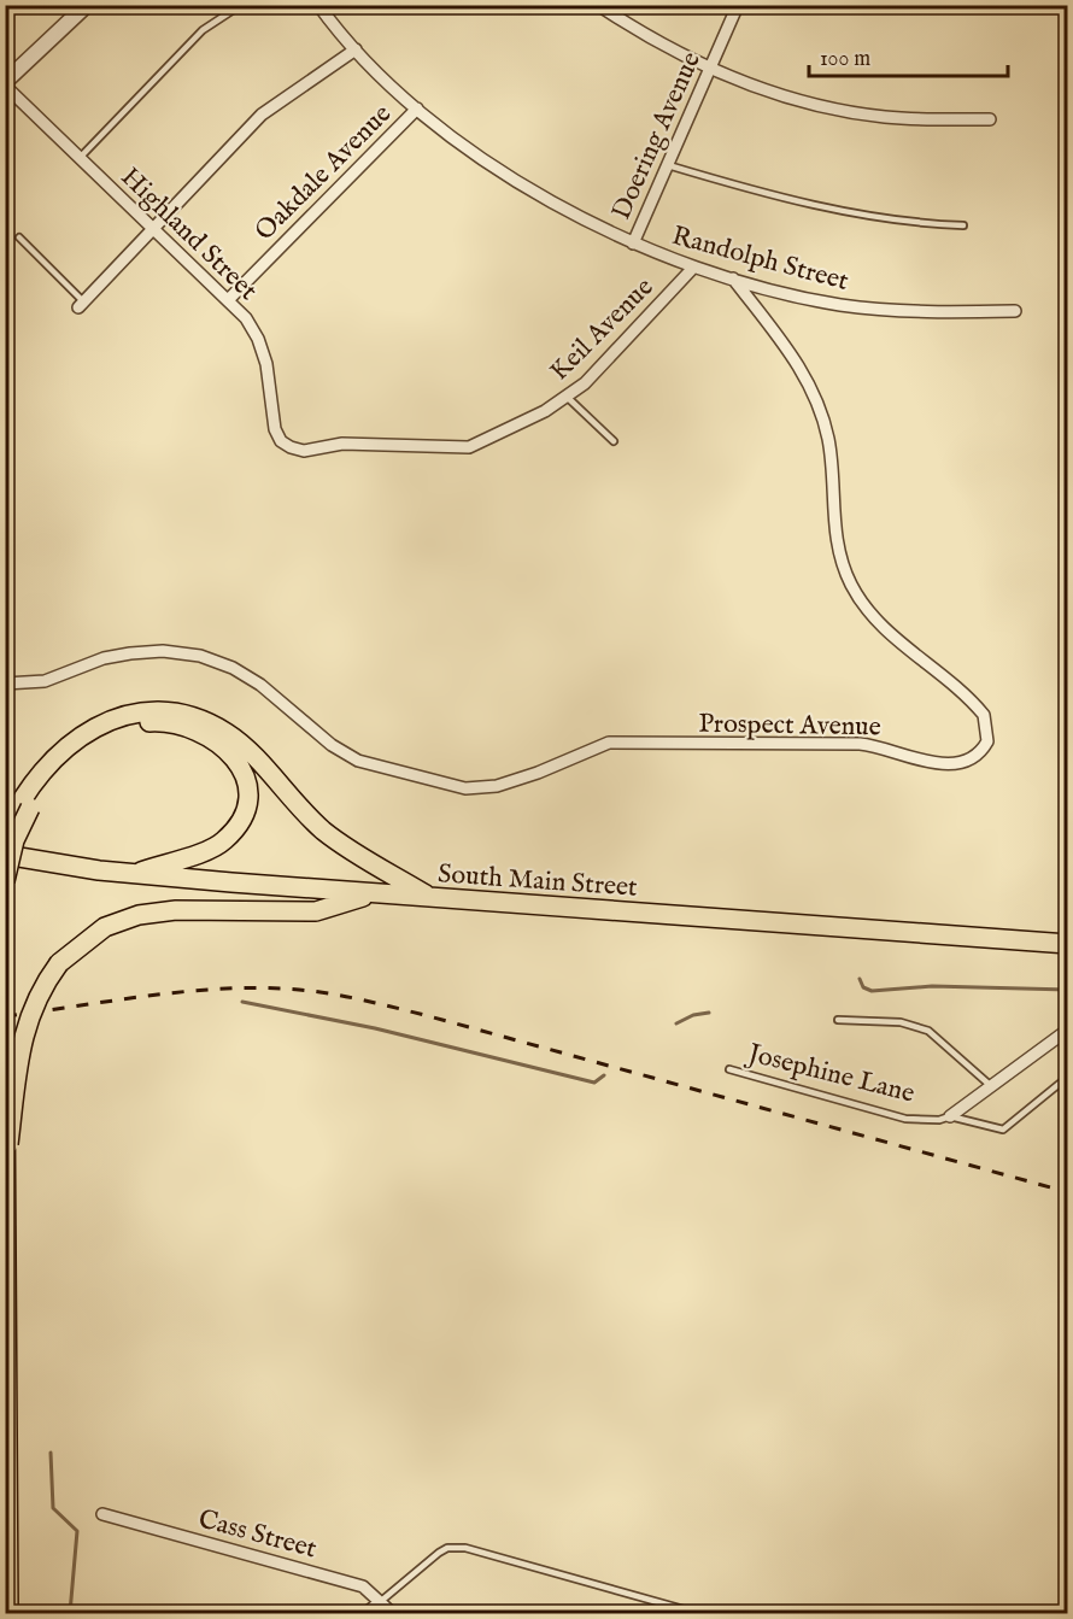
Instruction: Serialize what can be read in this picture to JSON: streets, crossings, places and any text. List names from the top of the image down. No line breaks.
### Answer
{"streets":{"main road":["South Main Street"],"street":["Doering Avenue","Oakdale Avenue","Highland Street","Randolph Street","Keil Avenue","Prospect Avenue","Cass Street"],"lane":["Josephine Lane"]},"crossings":[["Doering Avenue","Randolph Street"],["Oakdale Avenue","Highland Street"],["Oakdale Avenue","Randolph Street"],["Highland Street","Keil Avenue"],["Randolph Street","Keil Avenue"],["Randolph Street","Prospect Avenue"]],"scale_bar":"100 m"}
